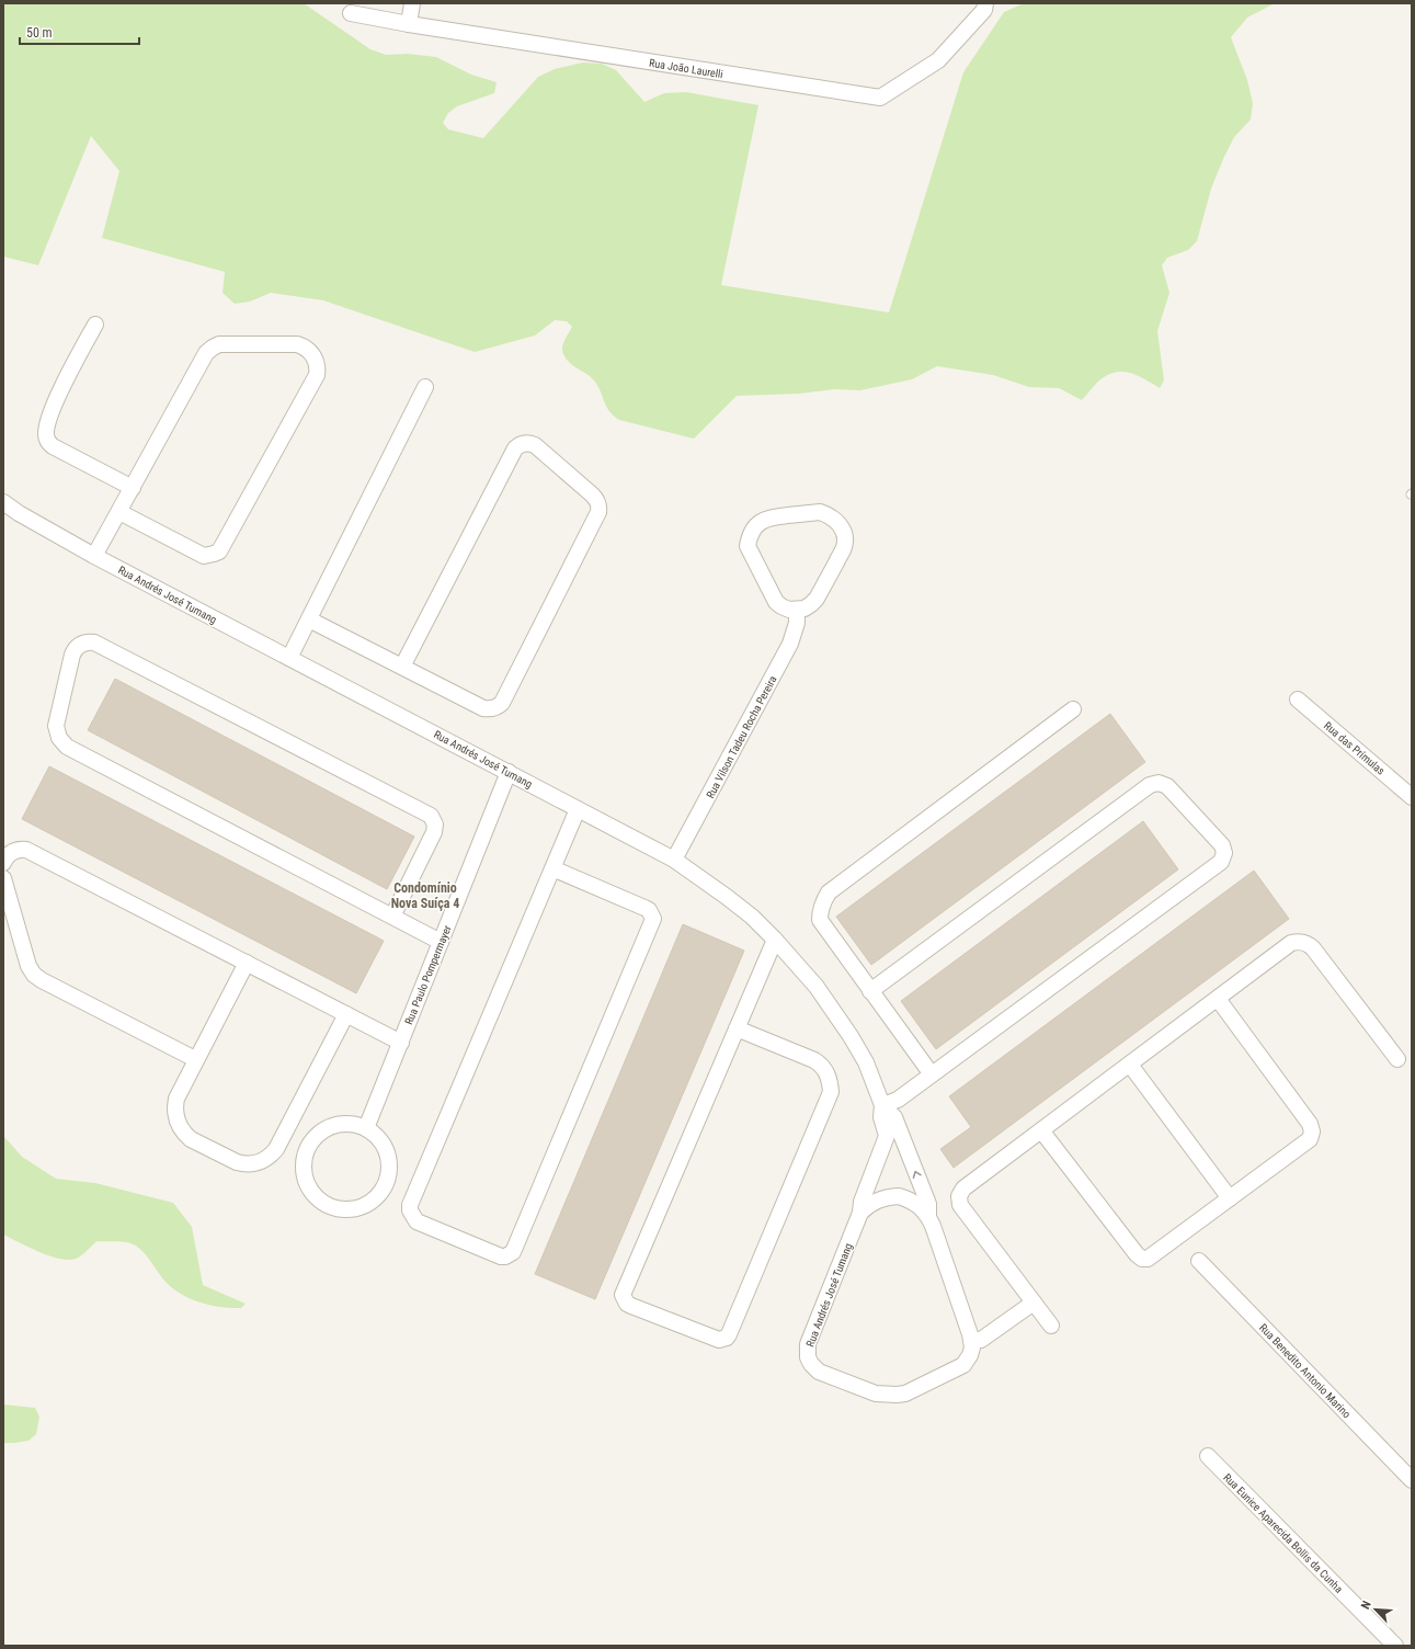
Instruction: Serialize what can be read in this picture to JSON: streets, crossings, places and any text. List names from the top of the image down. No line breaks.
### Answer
{"streets":{"street":["Rua João Laurelli","Rua Andrés José Tumang","Rua Vilson Tadeu Rocha Pereira","Rua das Prímulas","Rua Paulo Pompermayer","Rua Benedito Antonio Marino","Rua Eunice Aparecida Bollis da Cunha"]},"crossings":[["Rua Andrés José Tumang","Rua Vilson Tadeu Rocha Pereira"],["Rua Andrés José Tumang","Rua Paulo Pompermayer"]],"districts":["Condomínio Nova Suíça 4"],"scale_bar":"50 m","north":"top left"}
